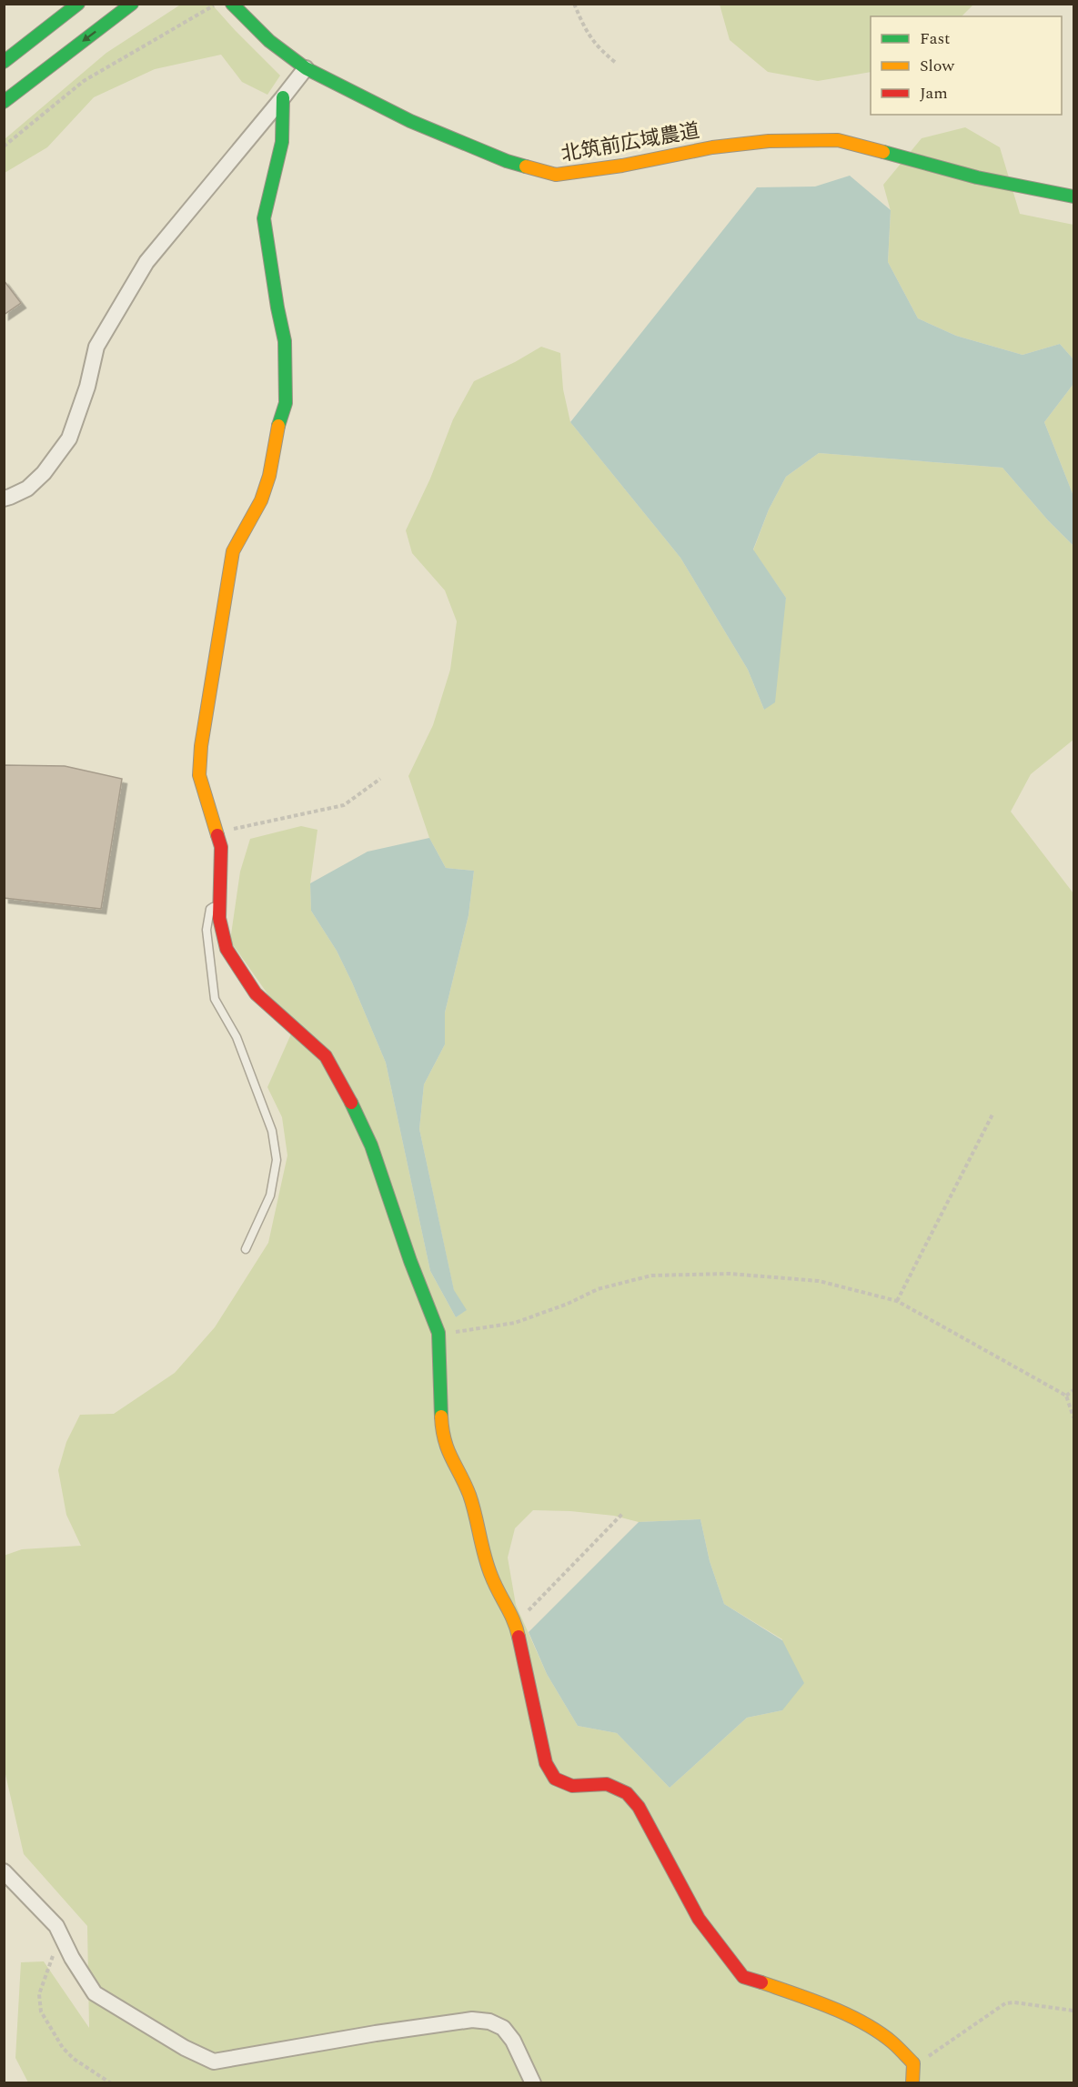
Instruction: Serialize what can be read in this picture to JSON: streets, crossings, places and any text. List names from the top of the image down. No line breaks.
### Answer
{"streets":{"main road":["北筑前広域農道"]},"legend":["Fast","Slow","Jam"]}
